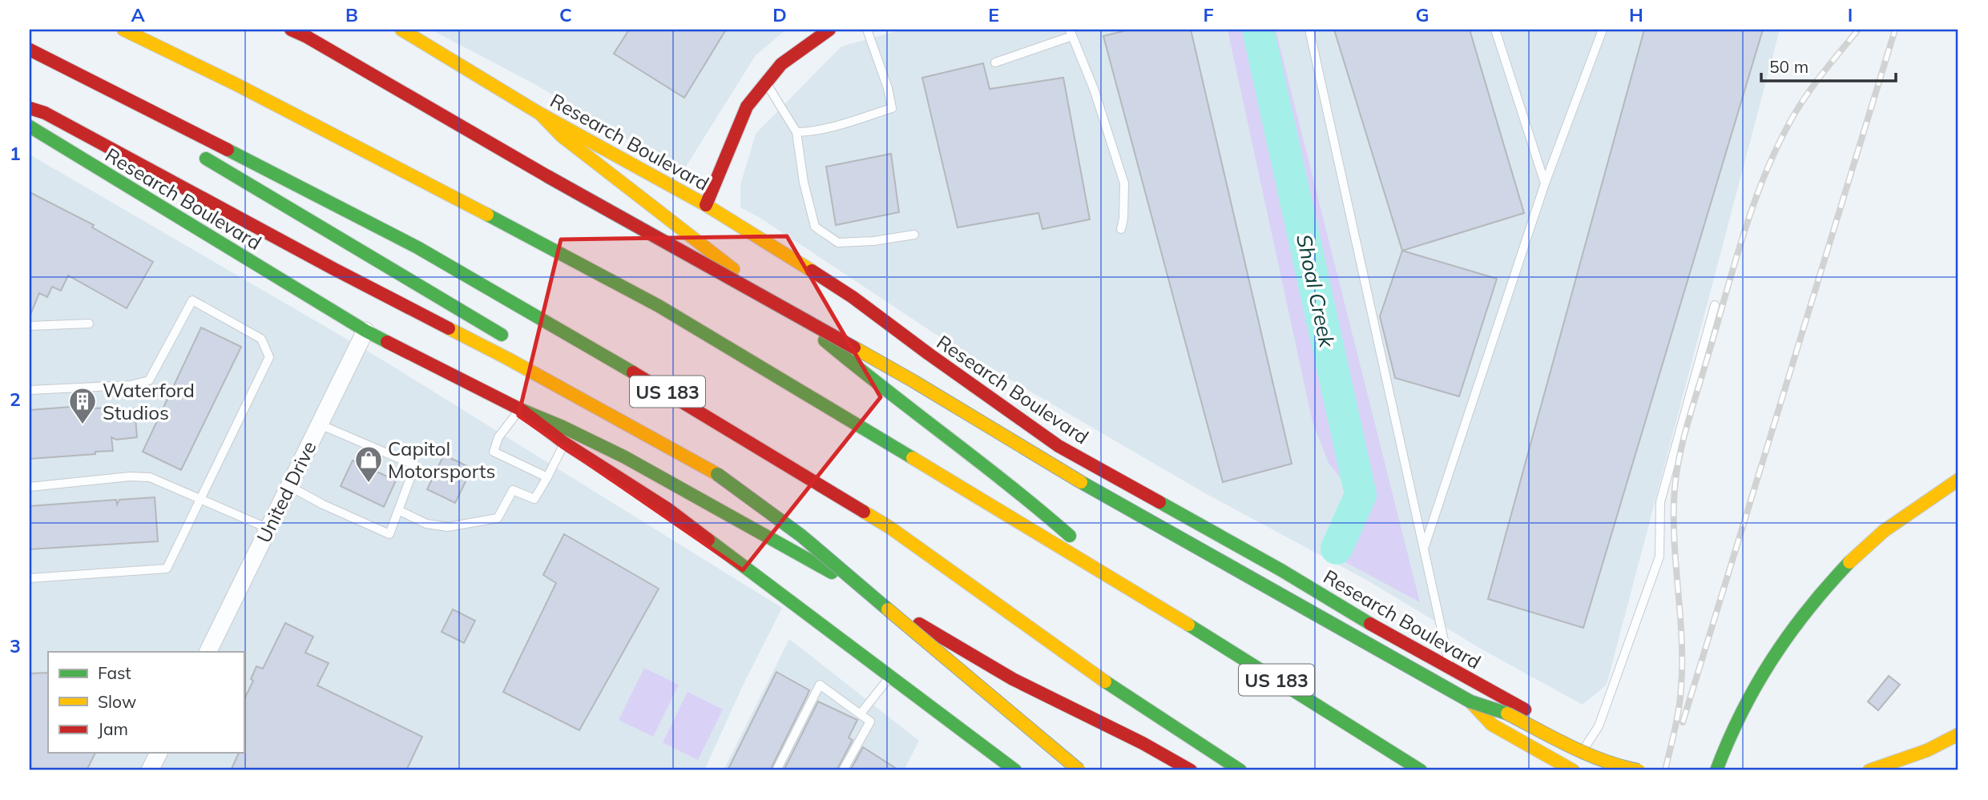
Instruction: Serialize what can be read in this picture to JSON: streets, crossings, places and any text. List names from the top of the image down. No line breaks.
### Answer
{"streets":{"main road":["Research Boulevard","US 183"],"street":["United Drive"]},"crossings":[["Research Boulevard","United Drive"]],"water":["Shoal Creek"],"places":{"building":["Waterford Studios"],"shop":["Capitol Motorsports"]},"legend":["Fast","Slow","Jam"],"scale_bar":"50 m","grid":{"columns":["A","B","C","D","E","F","G","H","I"],"rows":["1","2","3"]}}
